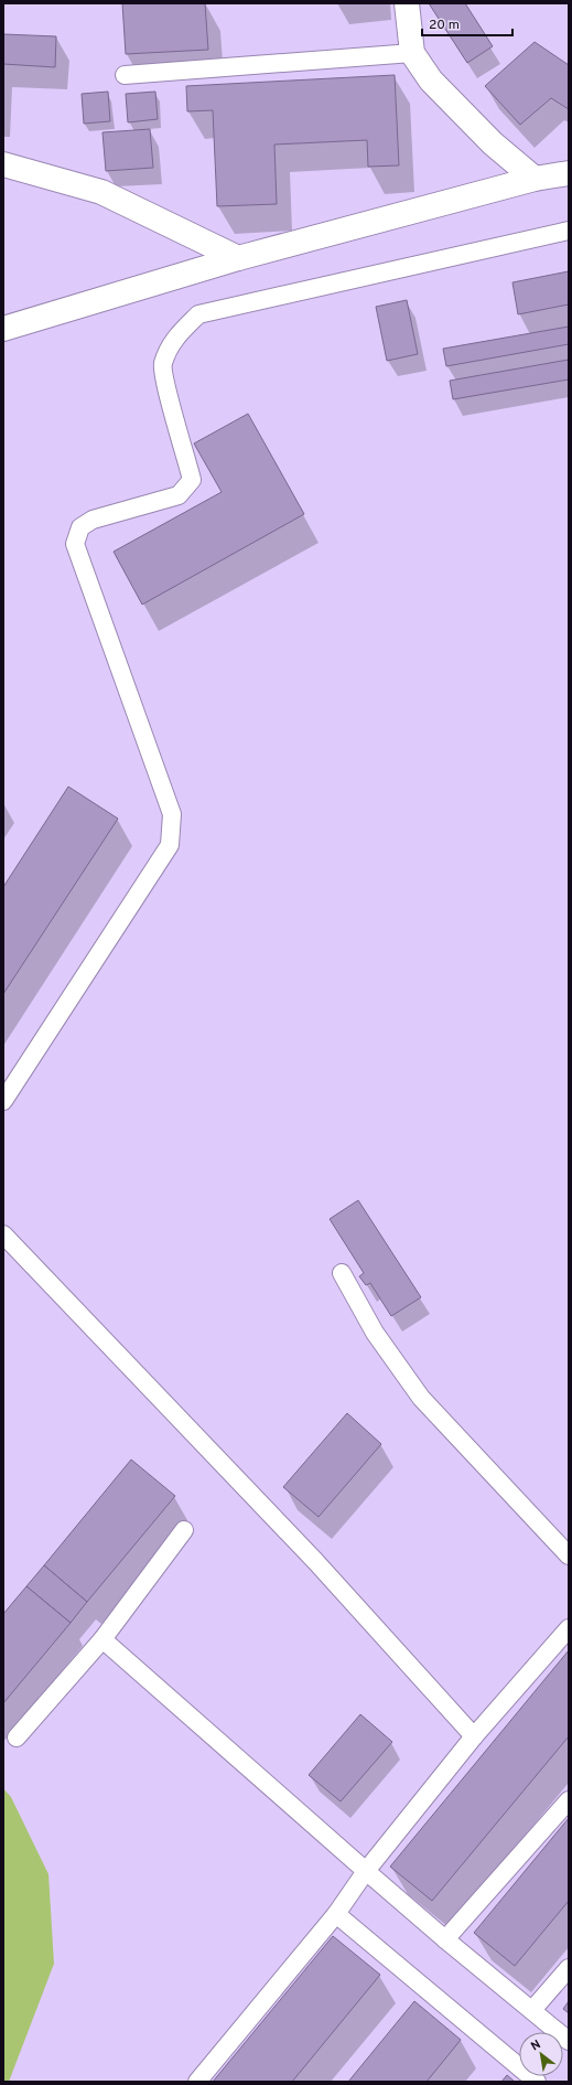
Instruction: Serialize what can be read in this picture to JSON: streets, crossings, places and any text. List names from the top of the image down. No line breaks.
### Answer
{"scale_bar":"20 m","north":"top left"}
